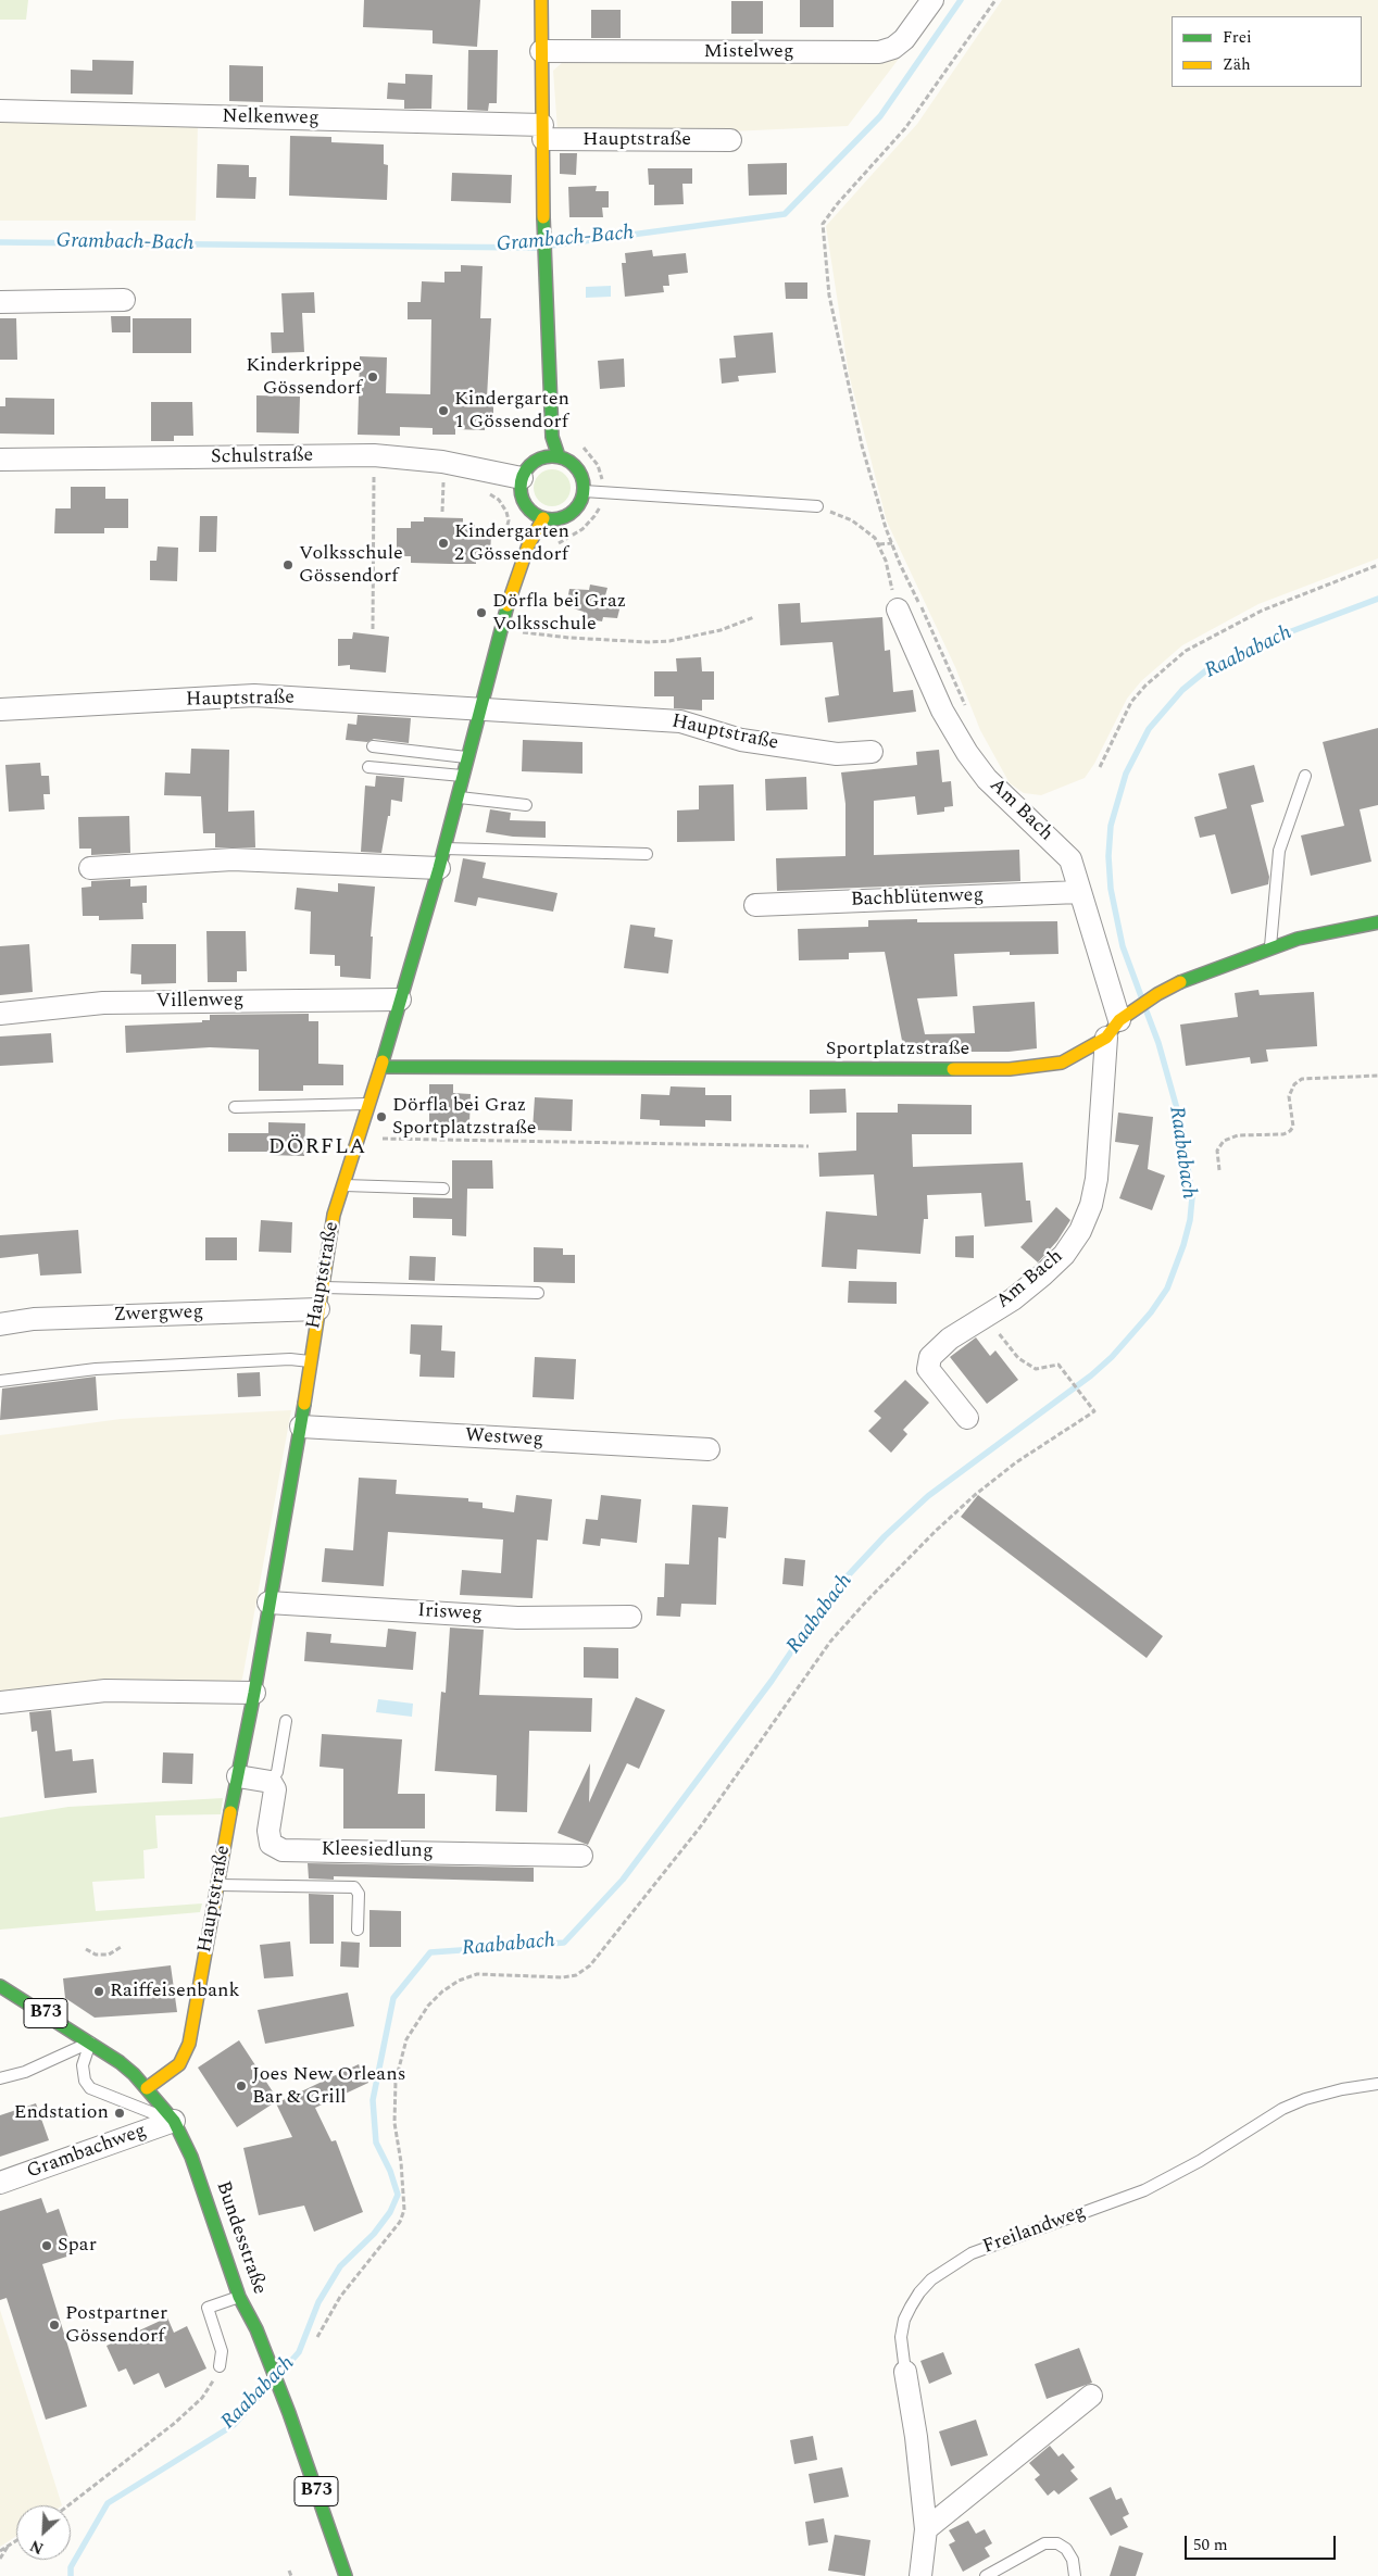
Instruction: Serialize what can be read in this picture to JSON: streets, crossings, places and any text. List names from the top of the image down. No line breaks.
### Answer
{"streets":{"main road":["Hauptstraße","Sportplatzstraße","B73","Bundesstraße"],"street":["Mistelweg","Nelkenweg","Schulstraße","Am Bach","Bachblütenweg","Villenweg","Zwergweg","Westweg","Irisweg","Kleesiedlung","Grambachweg","Freilandweg"]},"crossings":[["Nelkenweg","Hauptstraße"],["Hauptstraße","Schulstraße"],["Hauptstraße","Villenweg"],["Hauptstraße","Sportplatzstraße"],["Hauptstraße","Zwergweg"],["Hauptstraße","Westweg"],["Hauptstraße","Irisweg"],["Hauptstraße","Bundesstraße"],["Am Bach","Bachblütenweg"],["Am Bach","Sportplatzstraße"],["Grambachweg","Bundesstraße"]],"districts":["DÖRFLA"],"water":["Grambach-Bach","Raababach"],"places":["Kinderkrippe Gössendorf","Kindergarten 1 Gössendorf","Kindergarten 2 Gössendorf","Volksschule Gössendorf","Dörfla bei Graz Volksschule","Dörfla bei Graz Sportplatzstraße","Raiffeisenbank","Joes New Orleans Bar & Grill","Endstation","Spar","Postpartner Gössendorf"],"legend":["Frei","Zäh"],"scale_bar":"50 m","north":"bottom left"}
